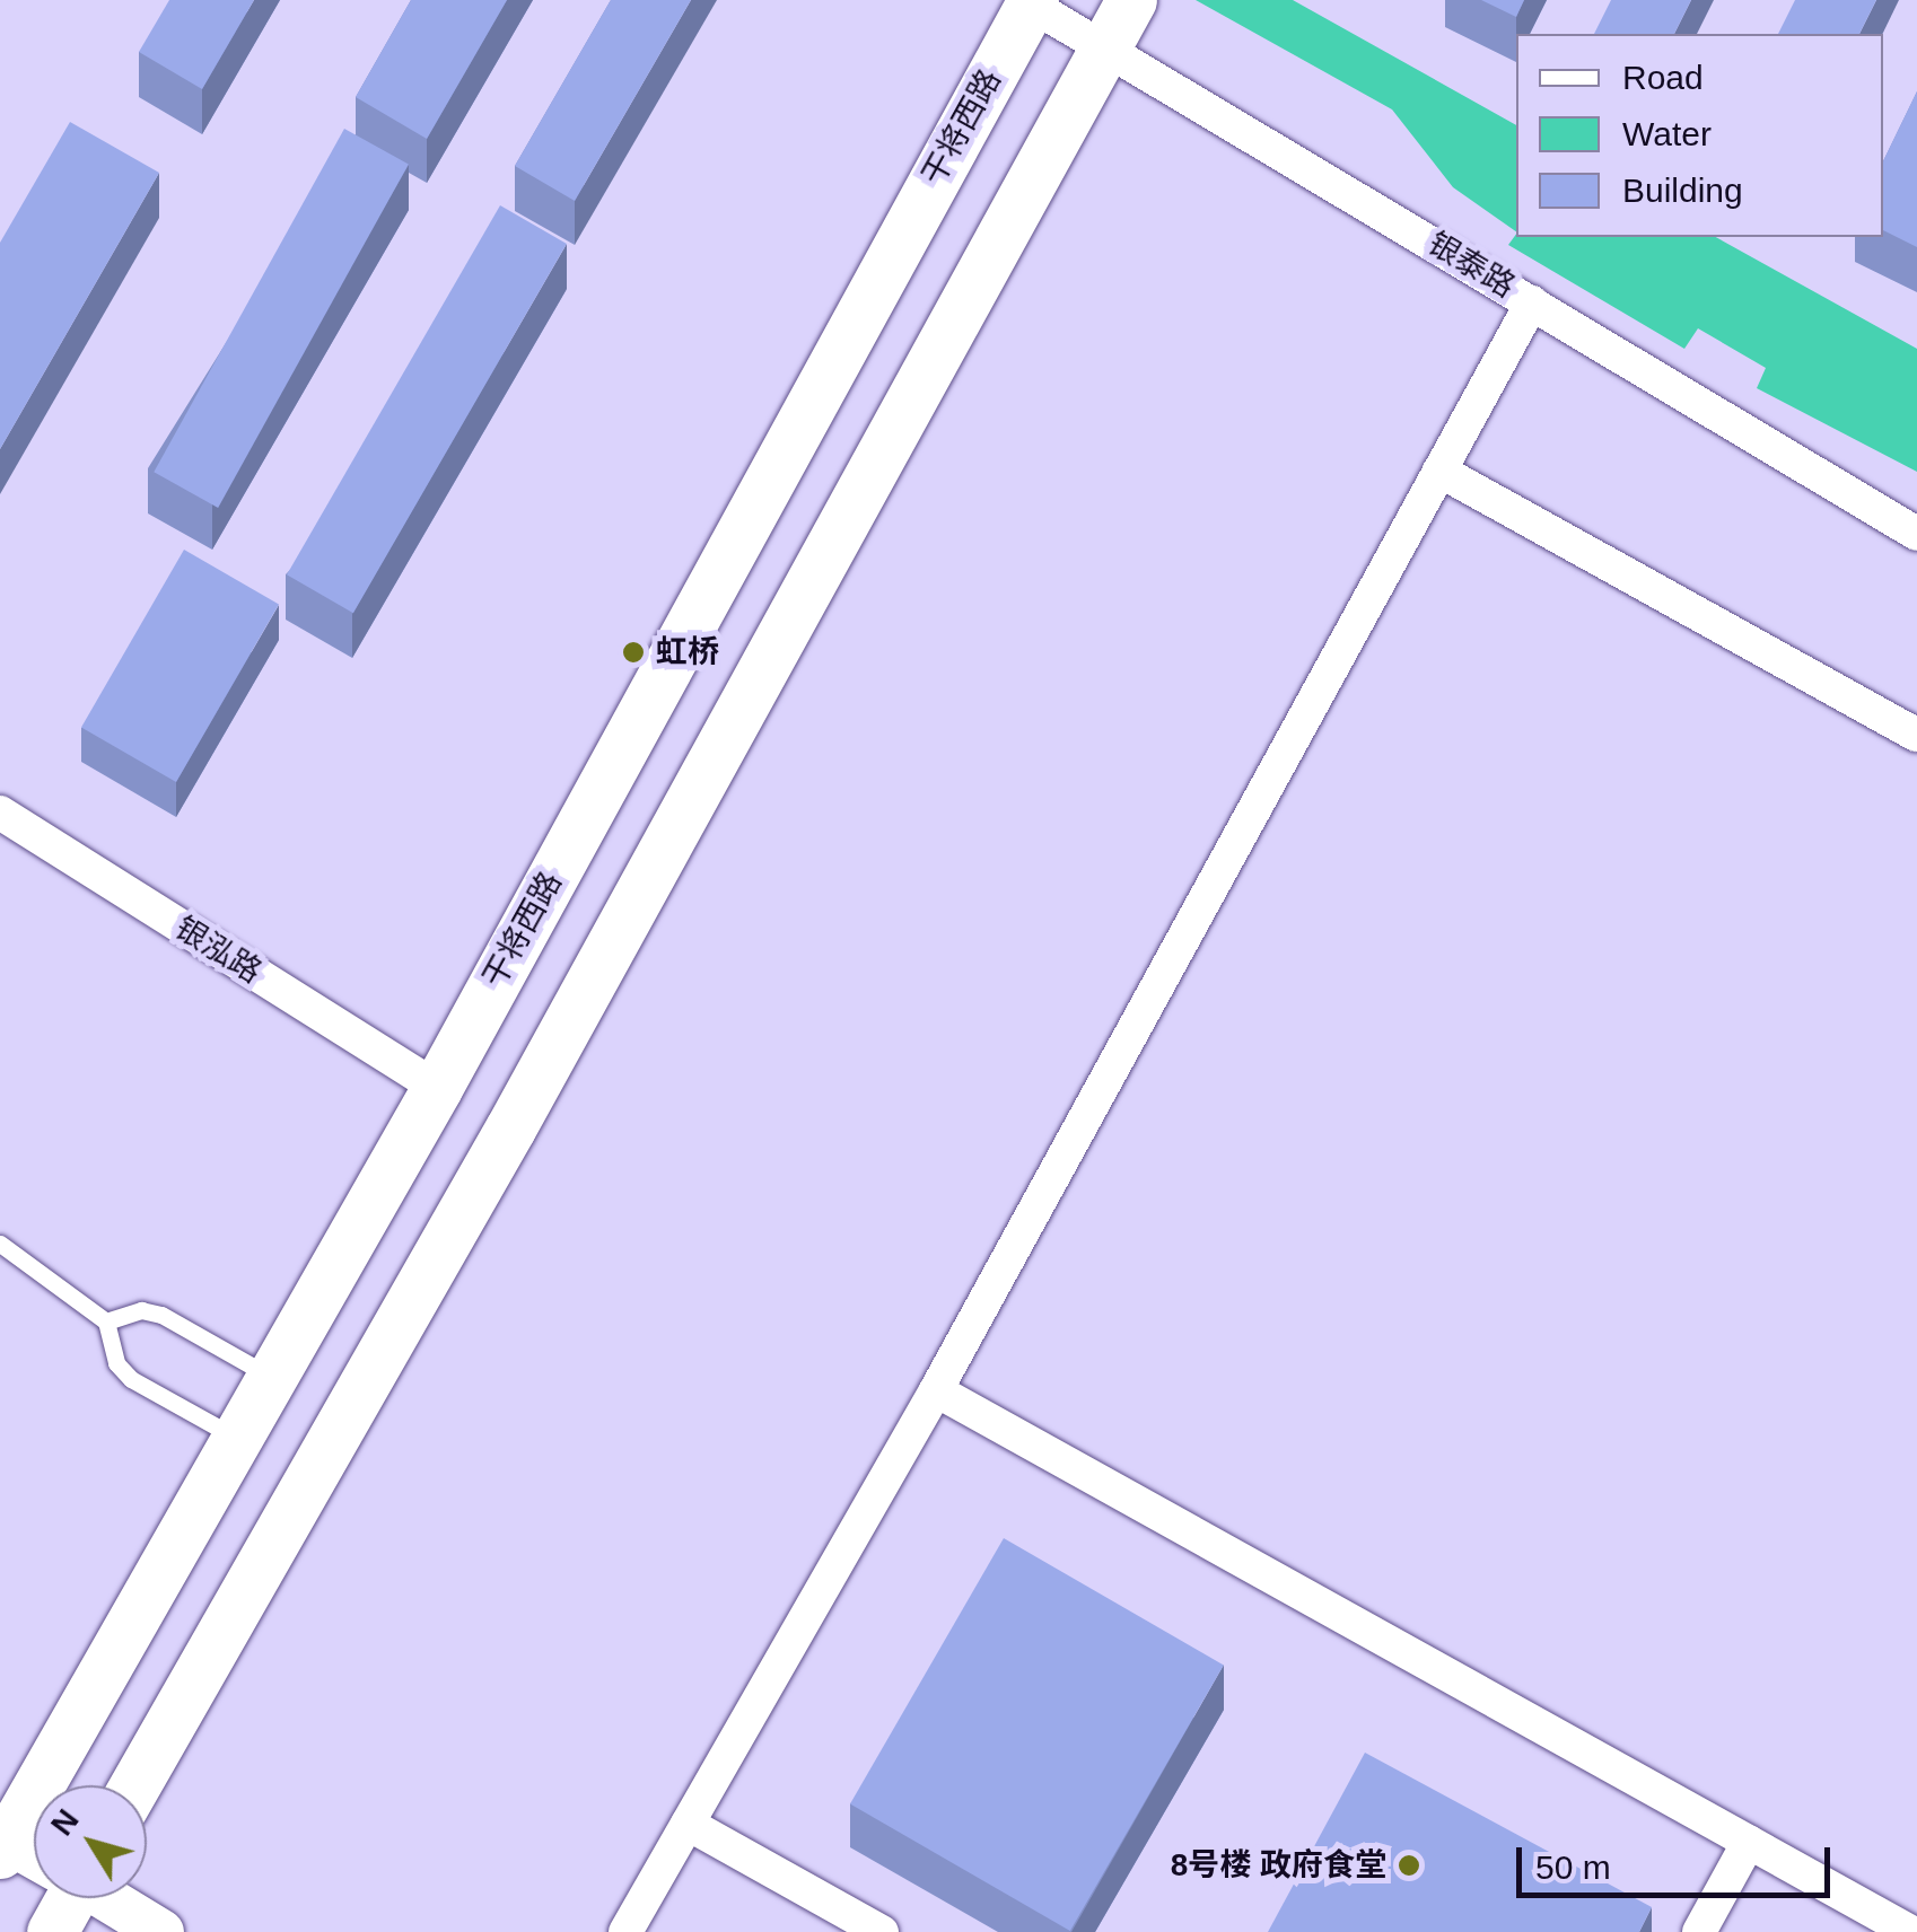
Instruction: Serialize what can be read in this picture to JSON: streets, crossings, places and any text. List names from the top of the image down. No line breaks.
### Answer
{"streets":{"main road":["干将西路"],"street":["银泰路","银泓路"]},"crossings":[["干将西路","银泰路"],["干将西路","银泓路"]],"places":["虹桥","8号楼 政府食堂"],"legend":["Road","Water","Building"],"scale_bar":"50 m","north":"top left"}
